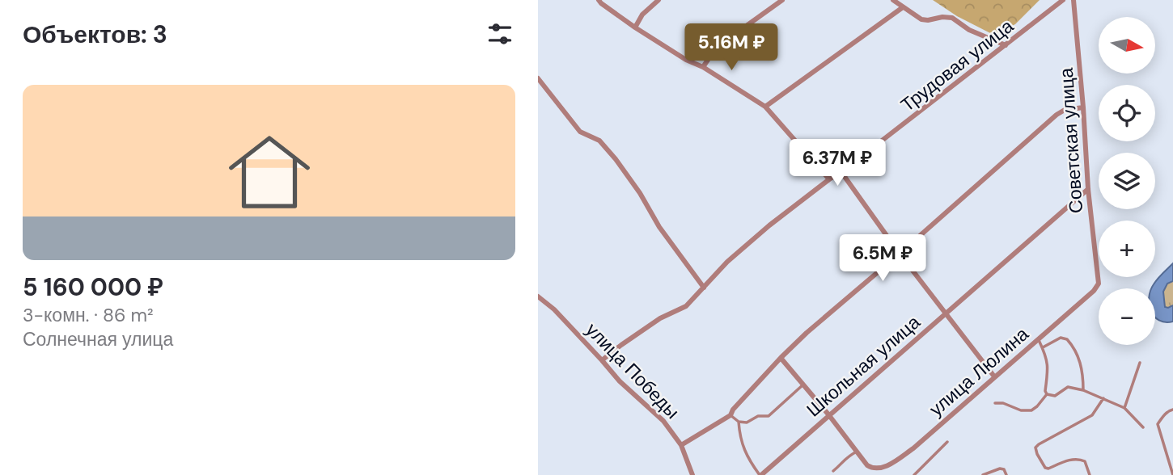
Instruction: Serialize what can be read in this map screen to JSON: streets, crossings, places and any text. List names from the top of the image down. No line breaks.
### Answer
{"streets":{"street":["Трудовая улица","Советская улица","Школьная улица","улица Победы","улица Люлина"]},"crossings":[["Трудовая улица","улица Победы"],["Советская улица","Школьная улица"],["Советская улица","улица Люлина"]],"north":"right","page":{"heading":"Объектов: 3","map_buttons":["+","−"],"price":["5.16M ₽","6.37M ₽","6.5M ₽"],"list":[{"name":"5 160 000 ₽","note":"3-комн. · 86 m² · Солнечная улица"}]}}
